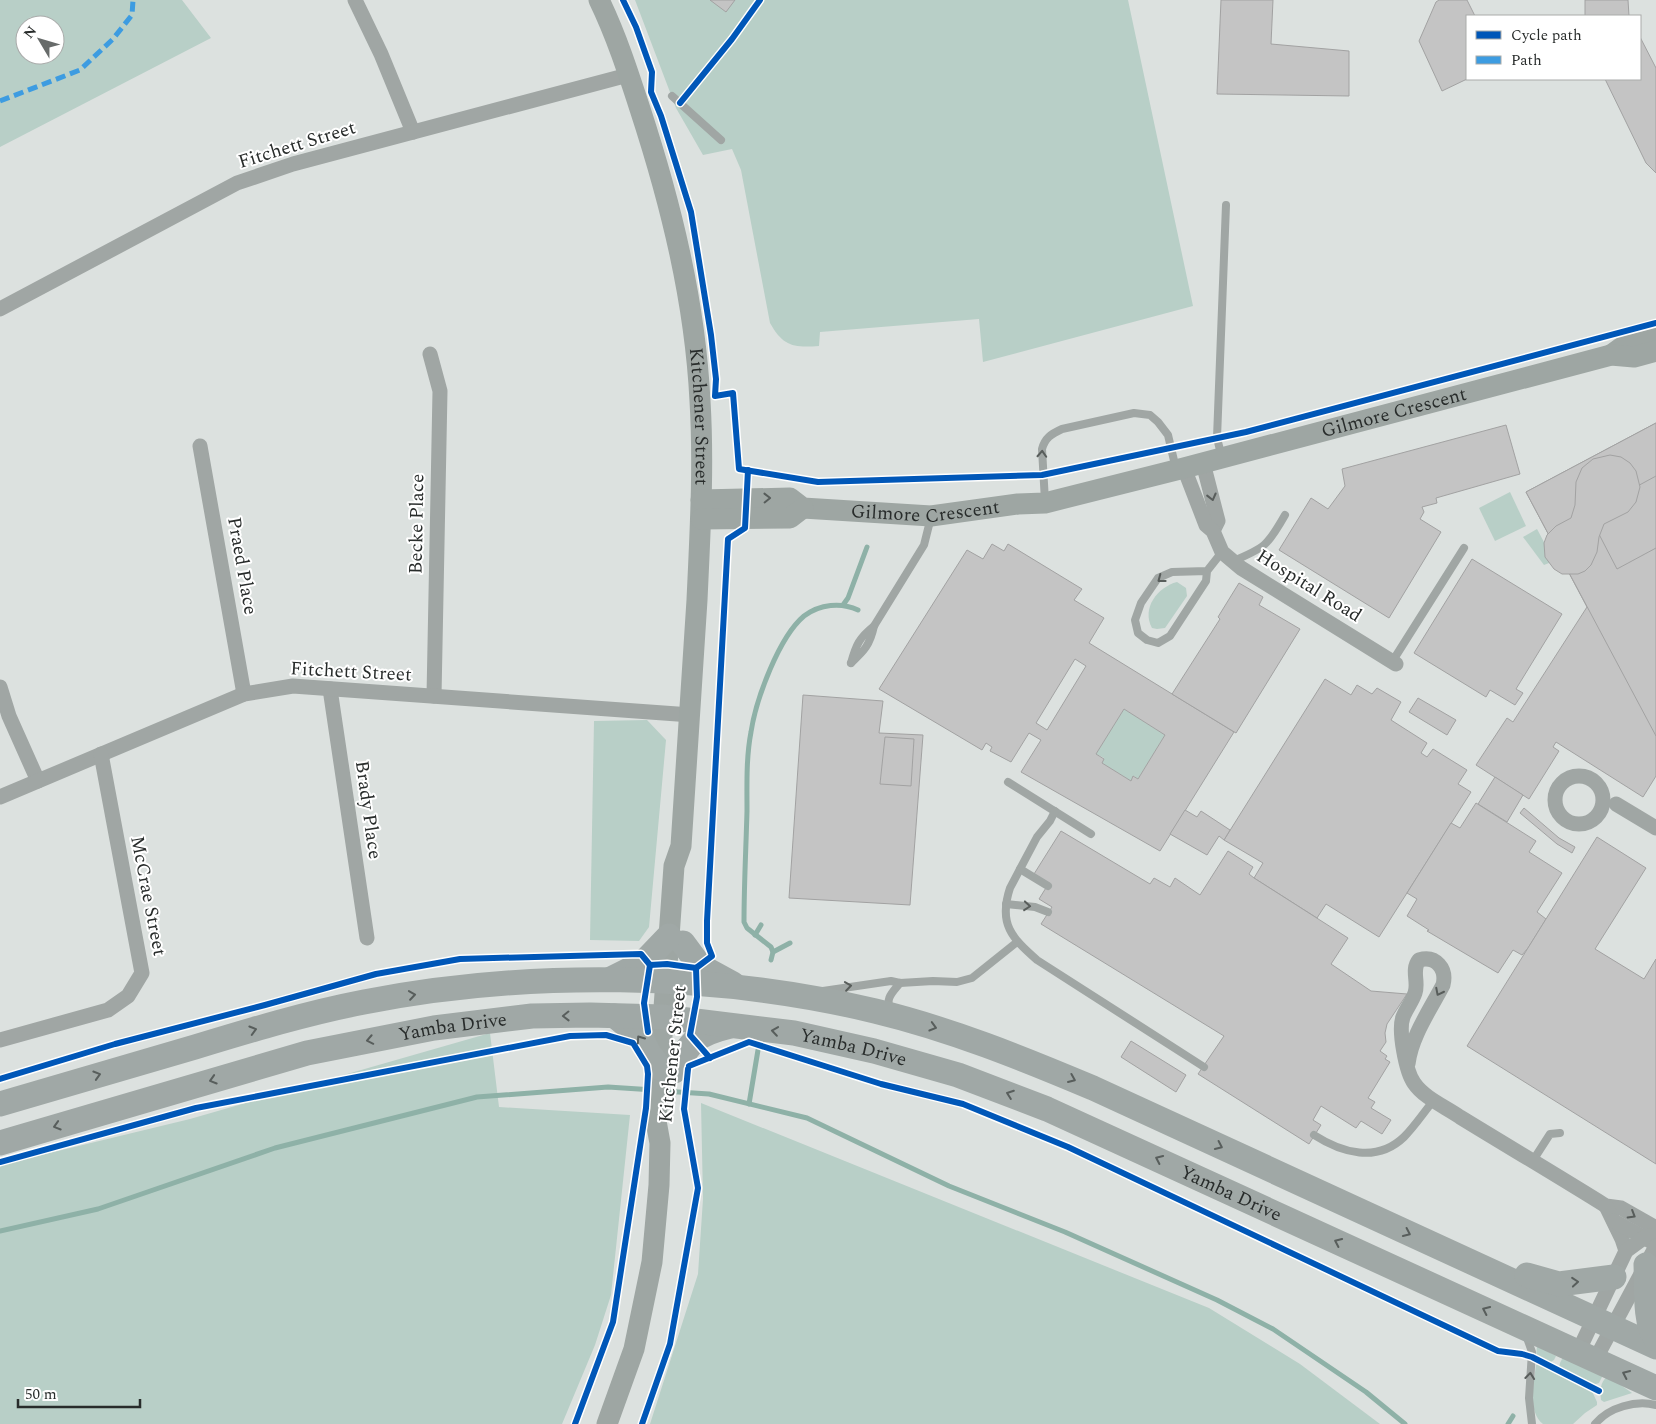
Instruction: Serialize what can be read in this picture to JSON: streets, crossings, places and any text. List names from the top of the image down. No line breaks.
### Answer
{"streets":{"main road":["Yamba Drive"],"street":["Fitchett Street","Gilmore Crescent","Kitchener Street","Becke Place","Praed Place","Hospital Road","Brady Place","McCrae Street"]},"crossings":[["Fitchett Street","Kitchener Street"],["Fitchett Street","Becke Place"],["Fitchett Street","Praed Place"],["Fitchett Street","Brady Place"],["Fitchett Street","McCrae Street"],["Gilmore Crescent","Kitchener Street"],["Kitchener Street","Yamba Drive"]],"legend":["Cycle path","Path"],"scale_bar":"50 m","north":"top left"}
